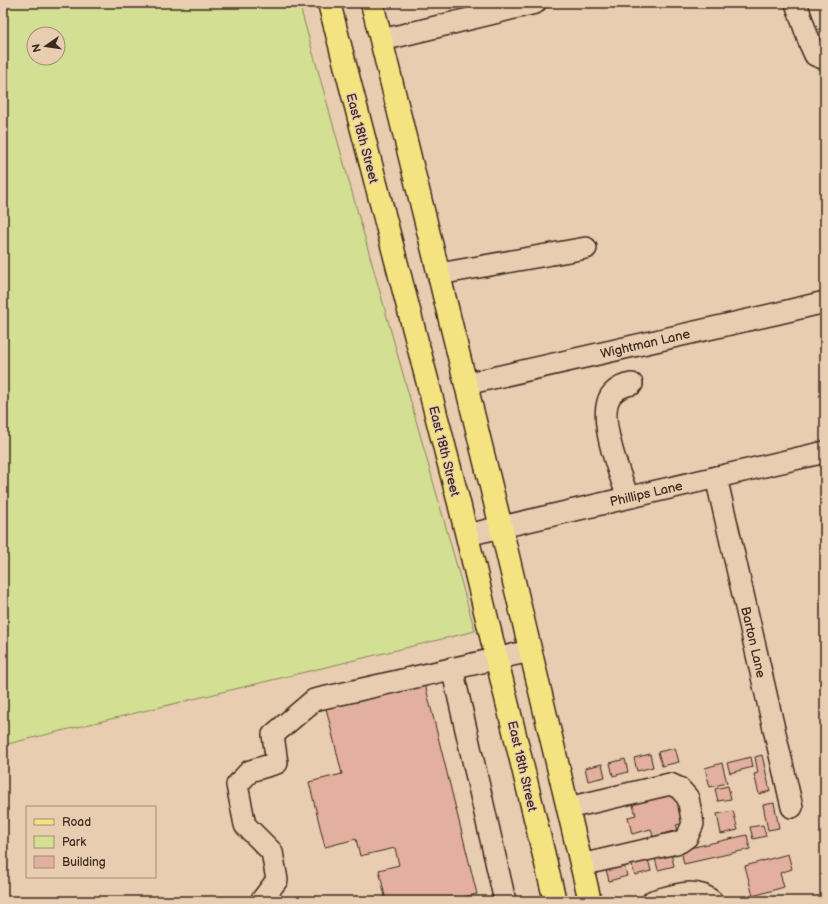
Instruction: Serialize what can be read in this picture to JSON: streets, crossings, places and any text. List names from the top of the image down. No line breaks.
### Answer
{"streets":{"main road":["East 18th Street"],"street":["Wightman Lane","Phillips Lane","Barton Lane"]},"crossings":[["East 18th Street","Phillips Lane"],["Phillips Lane","Barton Lane"]],"legend":["Road","Park","Building"],"north":"left"}
